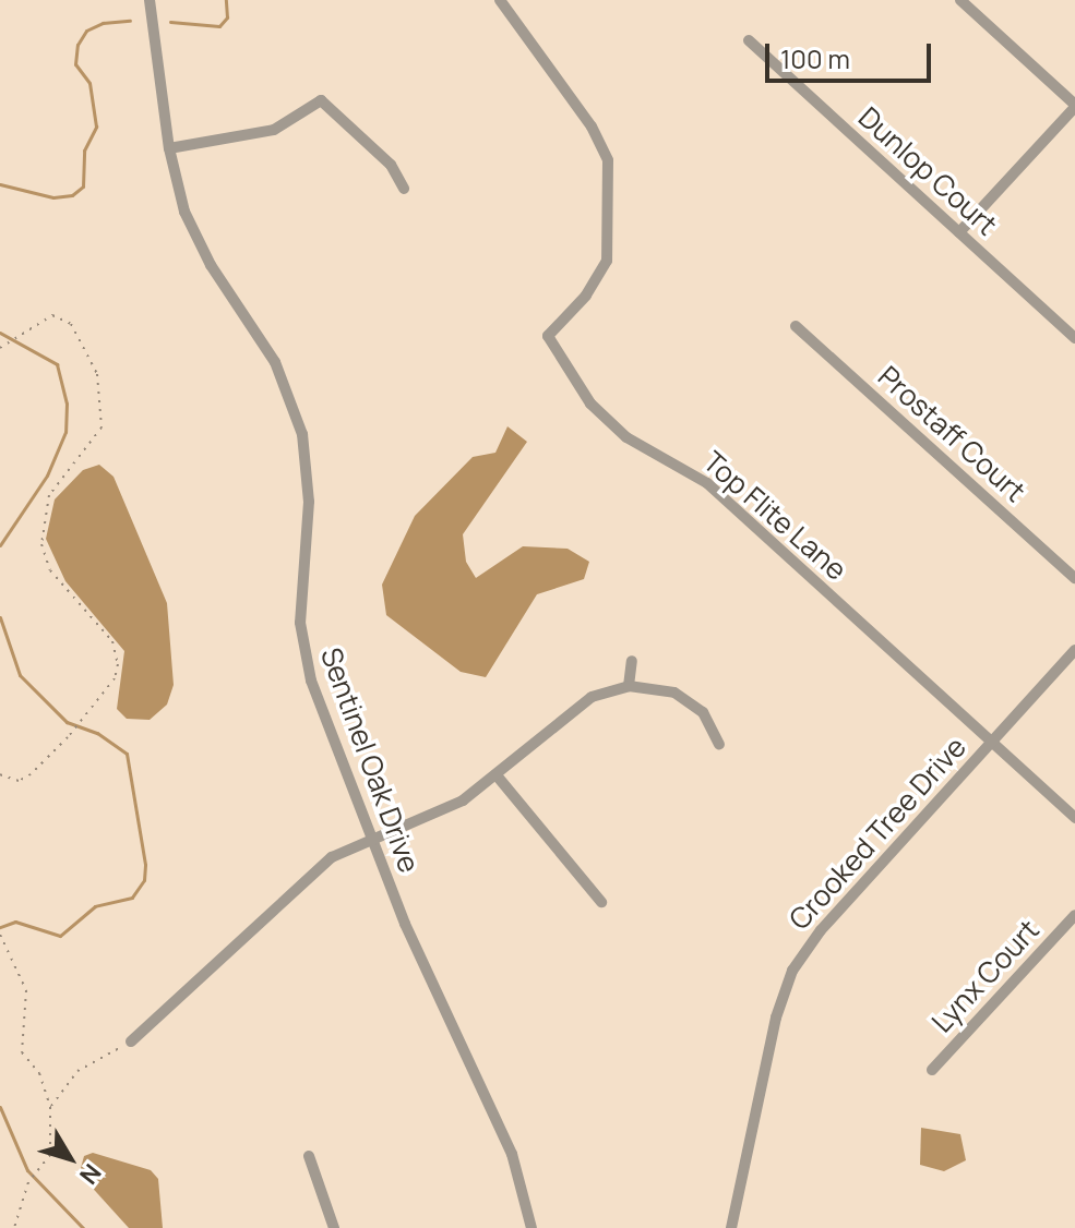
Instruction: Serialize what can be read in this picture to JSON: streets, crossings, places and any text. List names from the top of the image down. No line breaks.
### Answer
{"streets":{"street":["Dunlop Court","Prostaff Court","Top Flite Lane","Sentinel Oak Drive","Crooked Tree Drive","Lynx Court"]},"crossings":[["Top Flite Lane","Crooked Tree Drive"]],"scale_bar":"100 m","north":"bottom right"}
